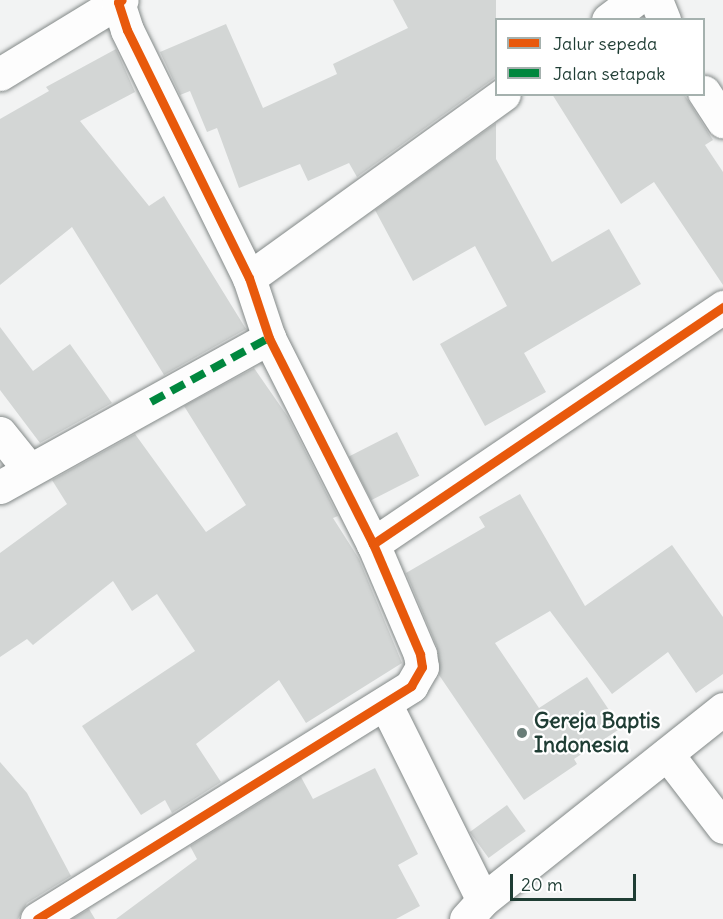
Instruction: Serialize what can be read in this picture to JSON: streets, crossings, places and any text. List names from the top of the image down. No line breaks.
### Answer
{"places":["Gereja Baptis Indonesia"],"legend":["Jalur sepeda","Jalan setapak"],"scale_bar":"20 m"}
